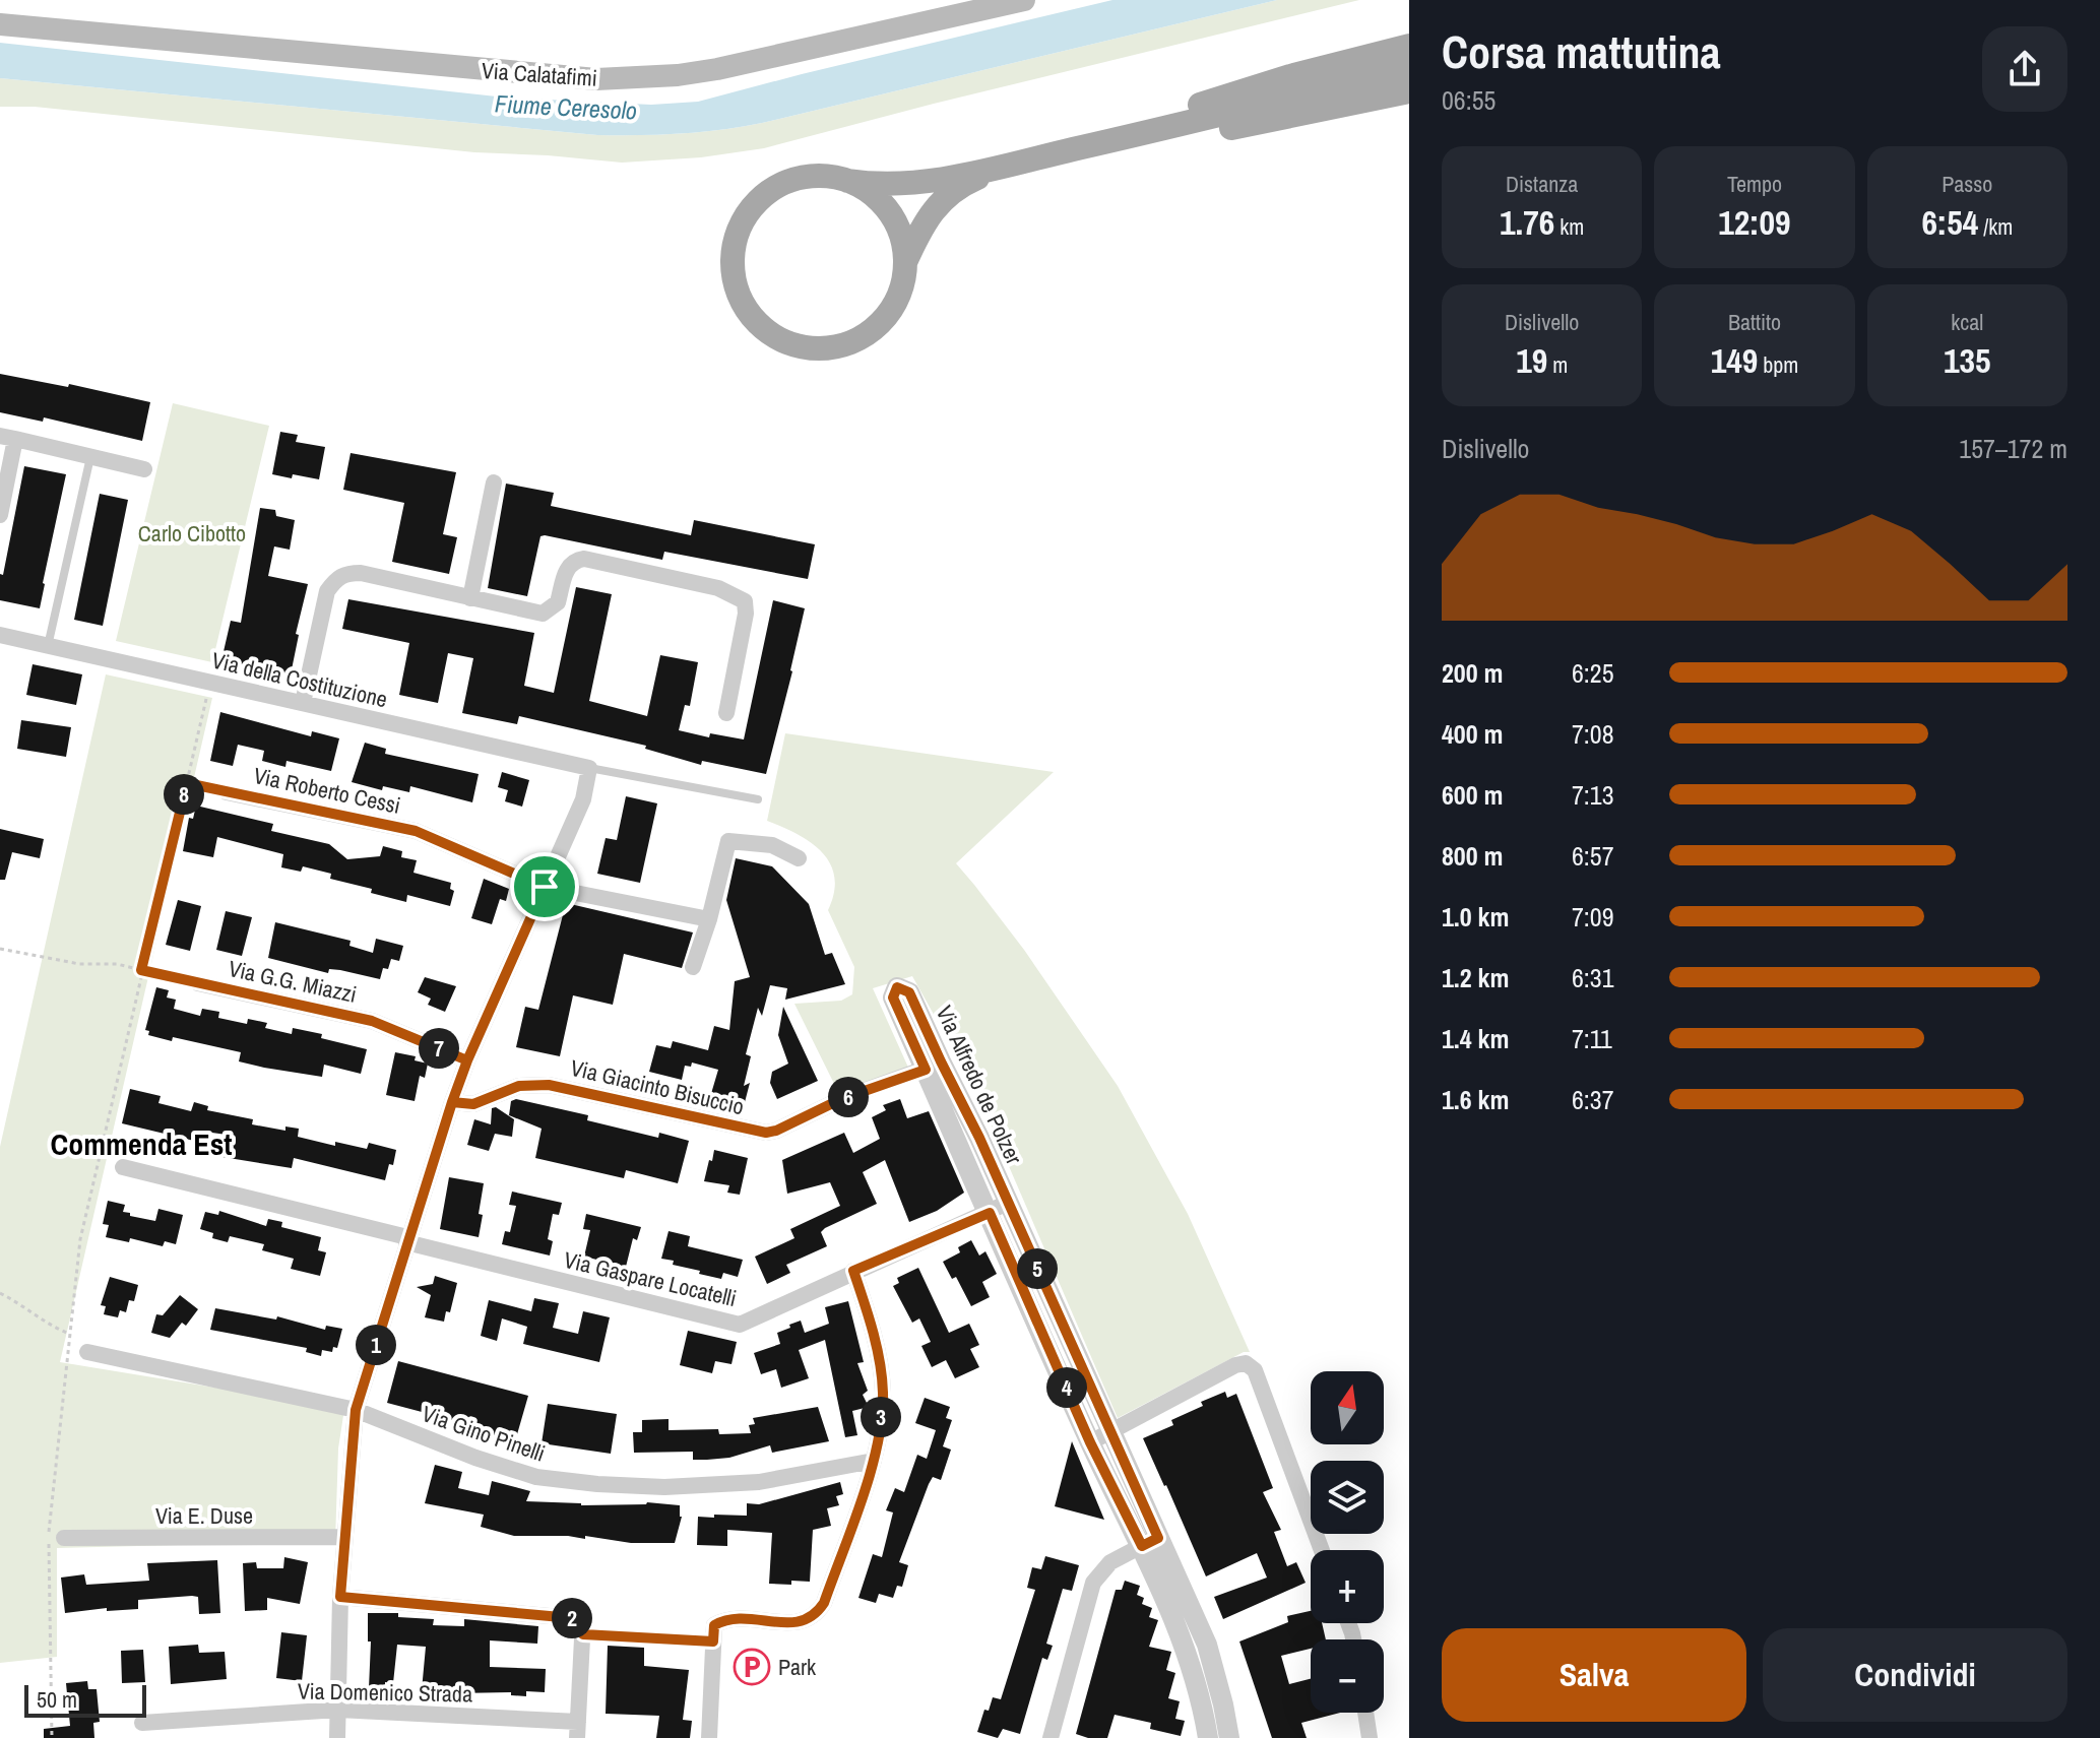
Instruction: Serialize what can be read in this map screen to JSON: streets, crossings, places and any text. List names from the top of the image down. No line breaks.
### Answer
{"streets":{"main road":["Via Calatafimi"],"street":["Via della Costituzione","Via Roberto Cessi","Via G.G. Miazzi","Via Alfredo de Polzer","Via Giacinto Bisuccio","Via Gaspare Locatelli","Via Gino Pinelli","Via E. Duse","Via Domenico Strada"]},"crossings":[["Via Alfredo de Polzer","Via Giacinto Bisuccio"],["Via Alfredo de Polzer","Via Gaspare Locatelli"]],"districts":["Commenda Est"],"water":["Fiume Ceresolo"],"parks":["Carlo Cibotto"],"places":{"parking":["Park"]},"scale_bar":"50 m","north":"top","page":{"heading":["Corsa mattutina","06:55"],"stats":[["Distanza","1.76 km"],["Tempo","12:09"],["Passo","6:54 /km"],["Dislivello","19 m"],["Battito","149 bpm"],["kcal","135"]],"chart":["Dislivello","157–172 m"],"list":[{"name":"200 m","note":"6:25"},{"name":"400 m","note":"7:08"},{"name":"600 m","note":"7:13"},{"name":"800 m","note":"6:57"},{"name":"1.0 km","note":"7:09"},{"name":"1.2 km","note":"6:31"},{"name":"1.4 km","note":"7:11"},{"name":"1.6 km","note":"6:37"}],"pins":["8","7","6","5","1","4","3","2"],"map_buttons":["+","−"],"buttons":["Salva","Condividi"],"scale":"50 m"}}
